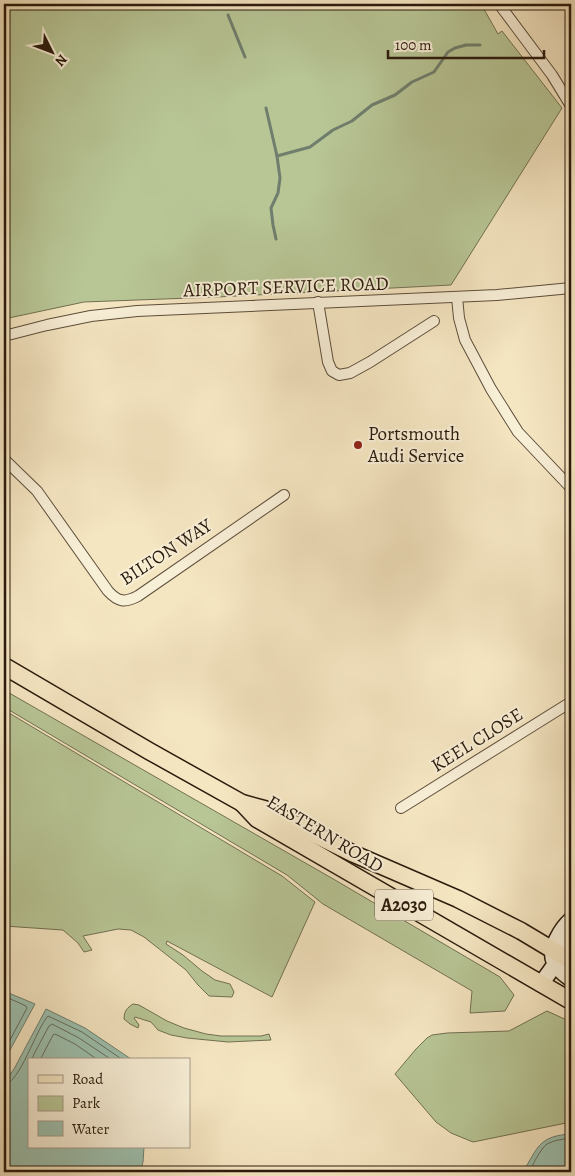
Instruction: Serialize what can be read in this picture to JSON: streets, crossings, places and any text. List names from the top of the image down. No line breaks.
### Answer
{"streets":{"main road":["EASTERN ROAD","A2030"],"street":["AIRPORT SERVICE ROAD","BILTON WAY","KEEL CLOSE"]},"places":["Portsmouth Audi Service"],"legend":["Road","Park","Water"],"scale_bar":"100 m","north":"bottom right"}
